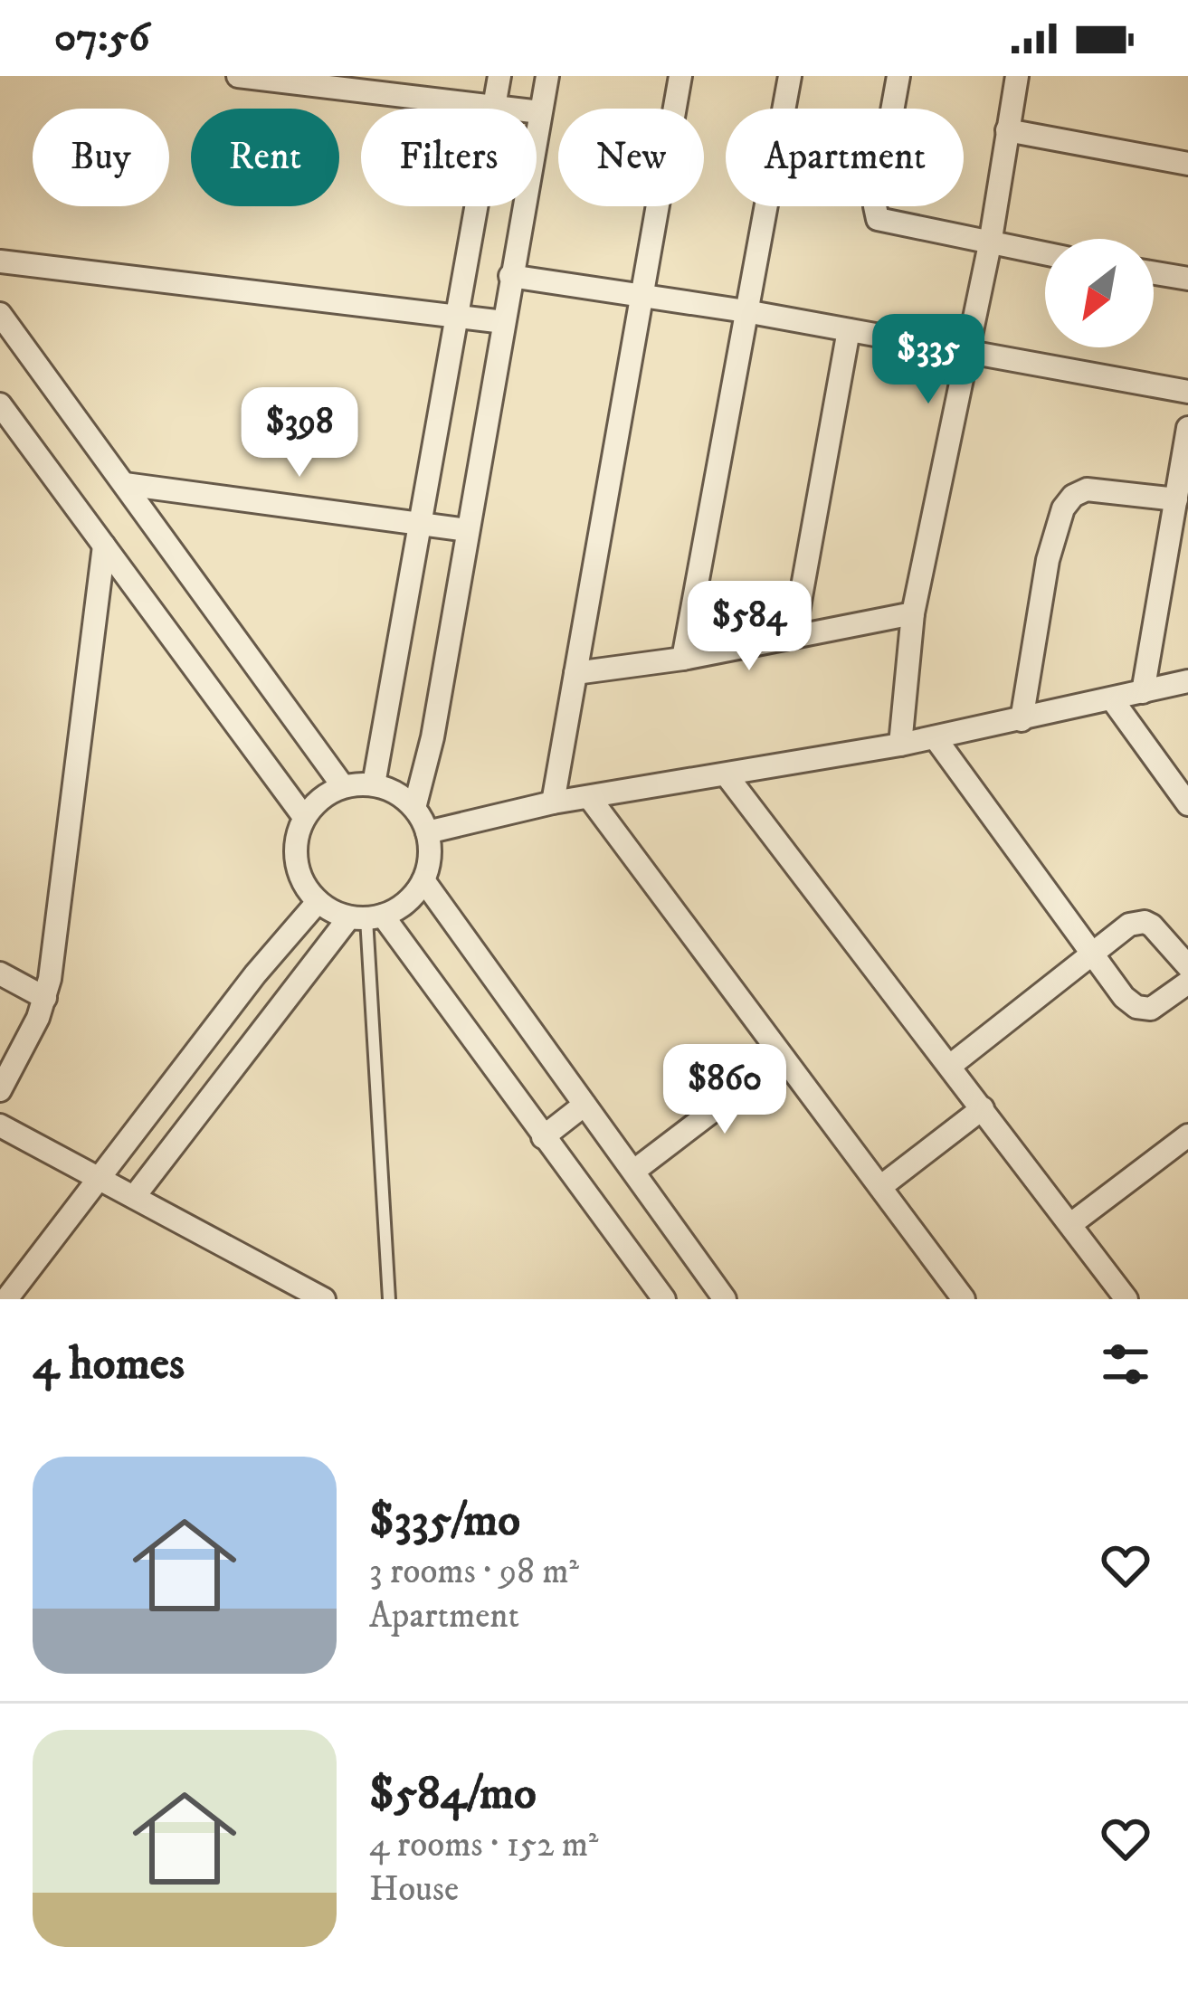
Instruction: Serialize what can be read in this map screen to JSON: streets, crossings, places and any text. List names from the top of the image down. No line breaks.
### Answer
{"north":"bottom left","page":{"status":"07:56","chip":["Buy","Rent","Filters","New","Apartment"],"price":["$335","$398","$584","$860"],"heading":"4 homes","list":[{"name":"$335/mo","note":"3 rooms · 98 m² · Apartment"},{"name":"$584/mo","note":"4 rooms · 152 m² · House"}]}}
